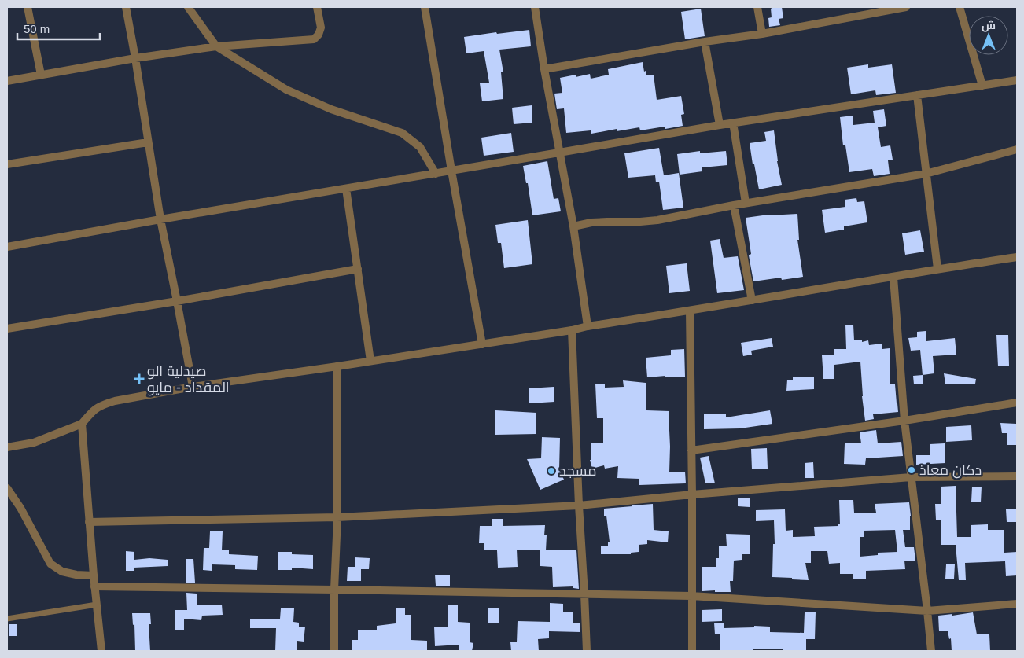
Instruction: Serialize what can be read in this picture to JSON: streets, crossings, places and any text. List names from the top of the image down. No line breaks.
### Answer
{"places":{"health":["صيدلية الو المقداد - مايو"],"other":["دكان معاذ","مسجد"]},"scale_bar":"50 m","north":"top"}
